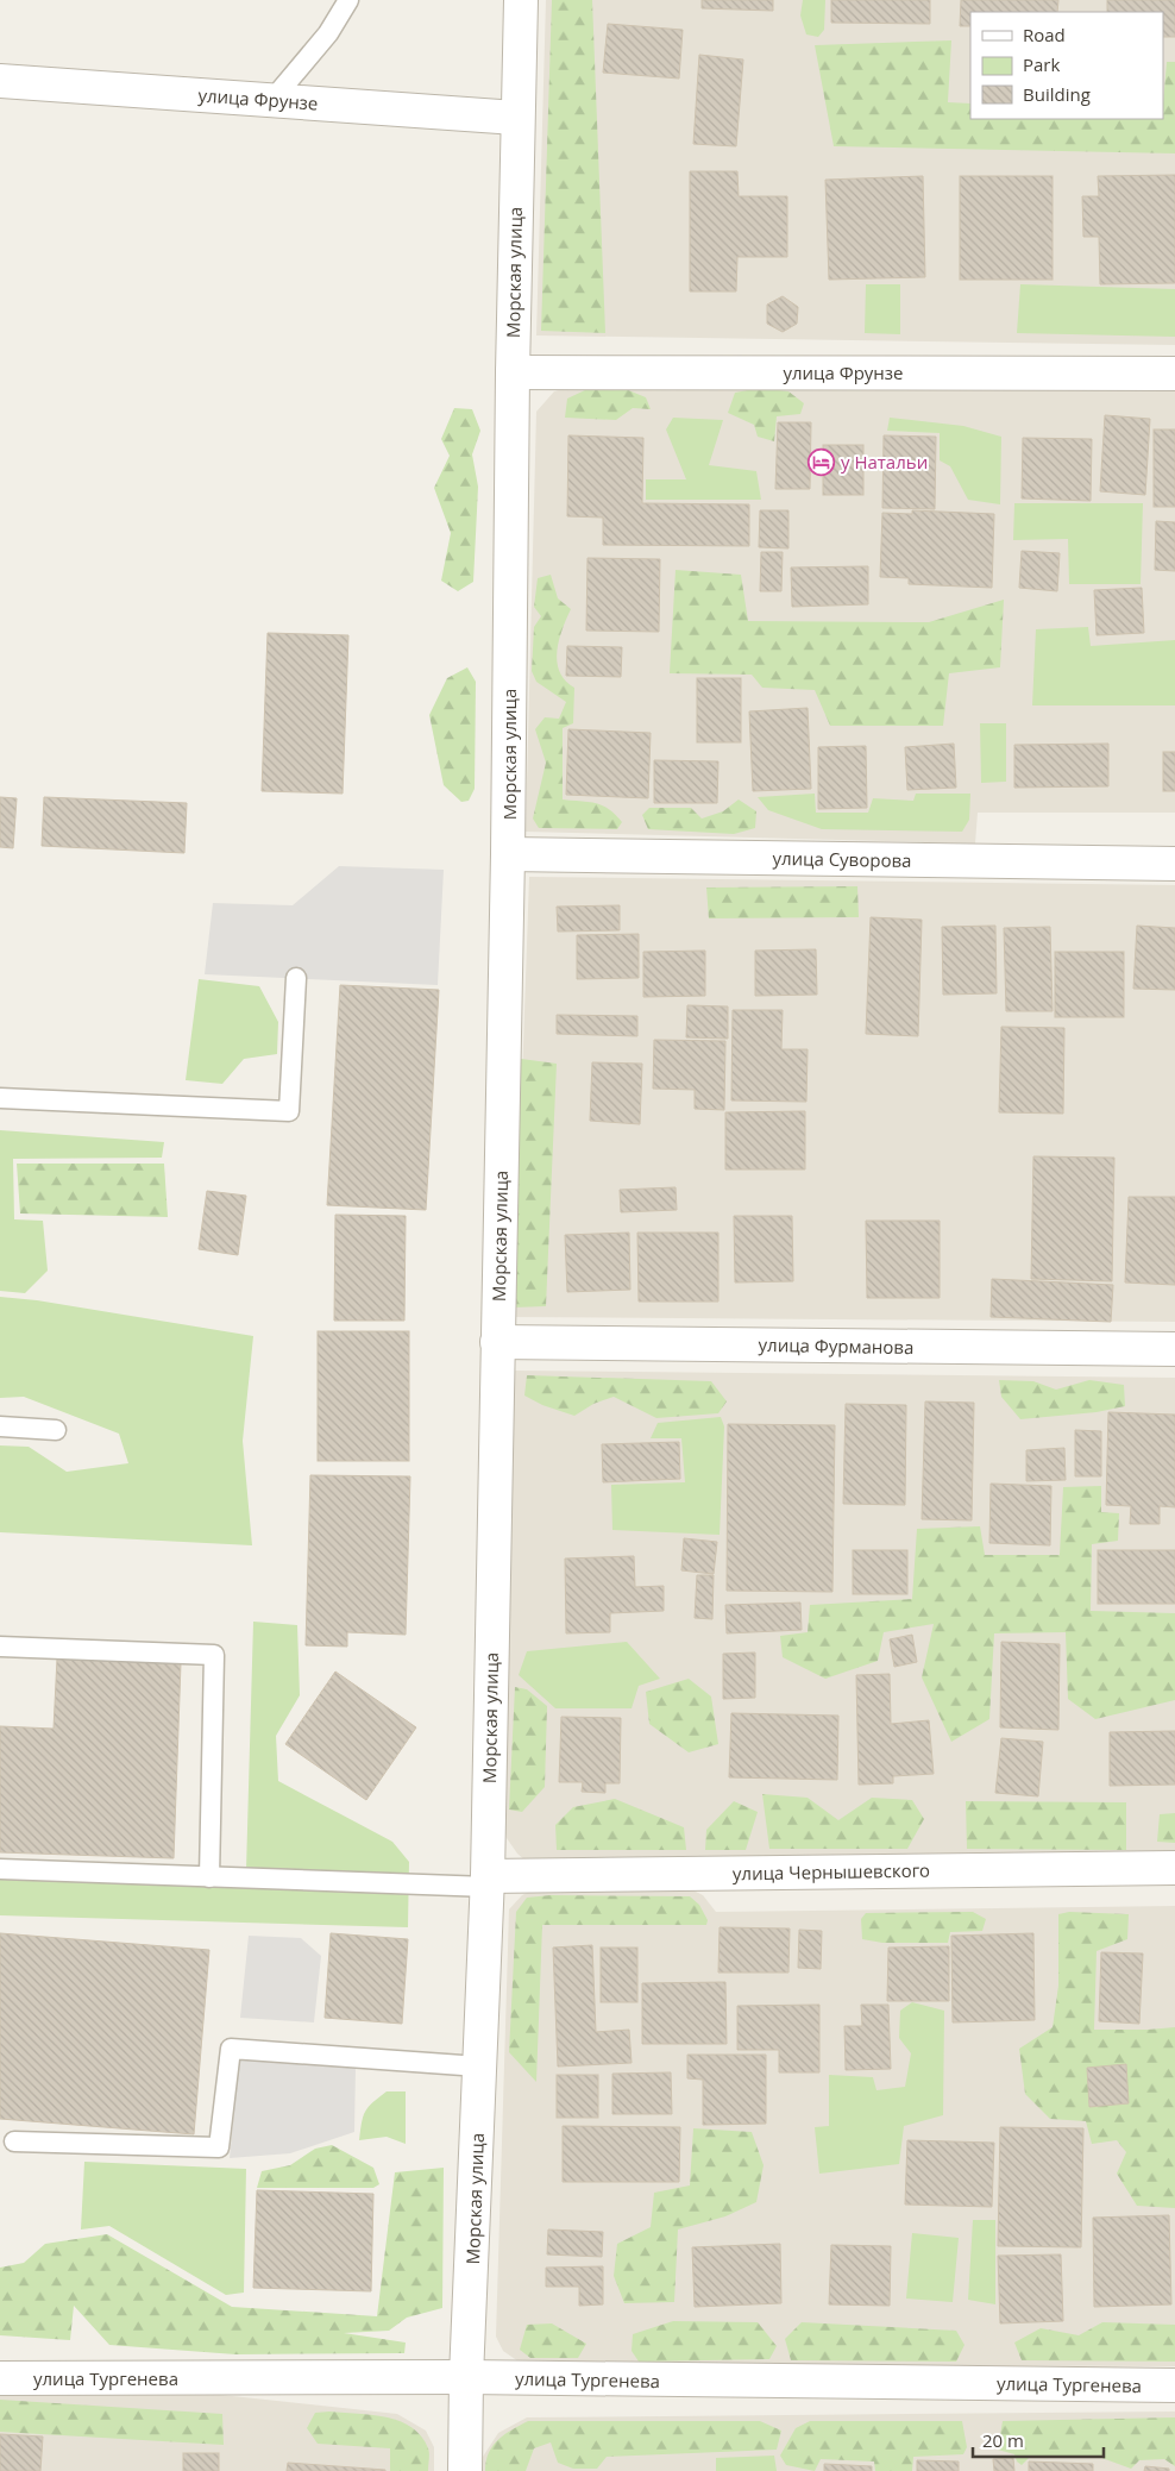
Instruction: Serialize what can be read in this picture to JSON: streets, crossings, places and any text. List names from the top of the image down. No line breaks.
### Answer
{"streets":{"street":["улица Фрунзе","Морская улица","улица Суворова","улица Фурманова","улица Чернышевского","улица Тургенева"]},"crossings":[["улица Фрунзе","Морская улица"],["Морская улица","улица Суворова"],["Морская улица","улица Фурманова"],["Морская улица","улица Чернышевского"],["Морская улица","улица Тургенева"]],"places":{"hotel":["у Натальи"]},"legend":["Road","Park","Building"],"scale_bar":"20 m"}
